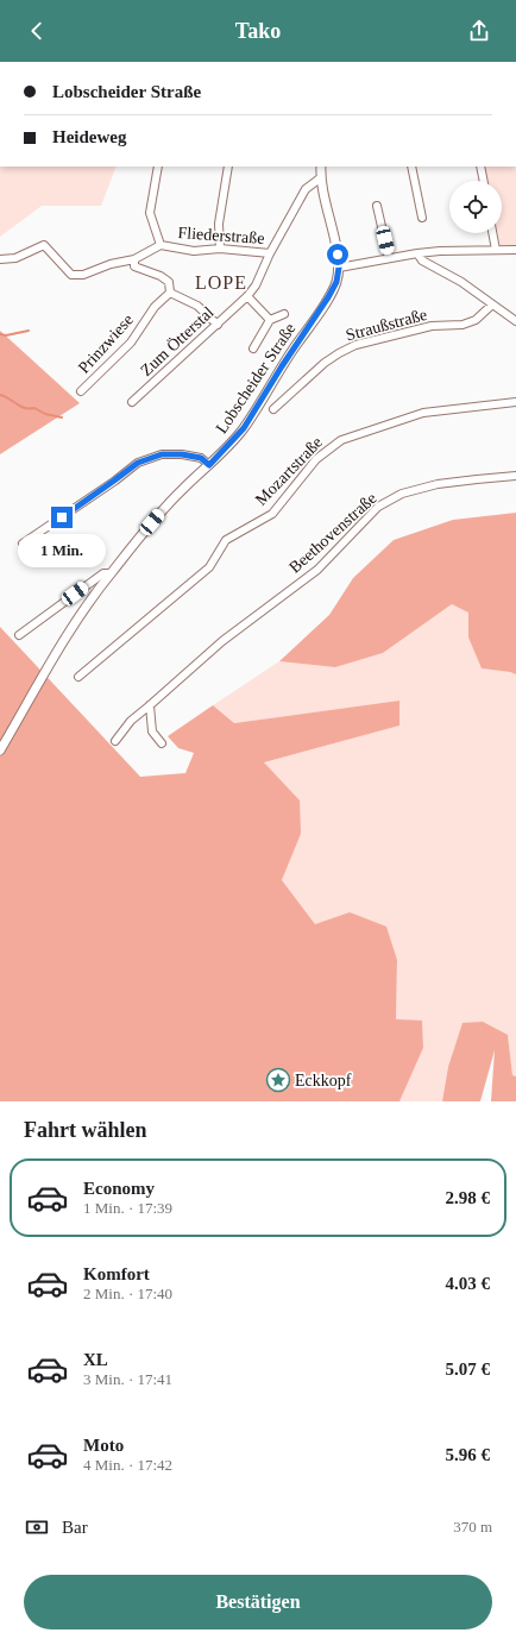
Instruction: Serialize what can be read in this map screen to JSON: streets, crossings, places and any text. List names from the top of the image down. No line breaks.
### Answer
{"streets":{"street":["Fliederstraße","Straußstraße","Zum Ötterstal","Prinzwiese","Lobscheider Straße","Mozartstraße","Beethovenstraße"]},"crossings":[["Fliederstraße","Zum Ötterstal"],["Fliederstraße","Lobscheider Straße"]],"districts":["LOPE"],"places":{"place":["Eckkopf"]},"page":{"header":"Tako","banner":["Lobscheider Straße","Heideweg"],"bubble":"1 Min.","heading":"Fahrt wählen","list":[{"name":"Economy","note":"1 Min. · 17:39","value":"2.98 €"},{"name":"Komfort","note":"2 Min. · 17:40","value":"4.03 €"},{"name":"XL","note":"3 Min. · 17:41","value":"5.07 €"},{"name":"Moto","note":"4 Min. · 17:42","value":"5.96 €"}],"pay":["Bar","370 m"],"buttons":"Bestätigen"}}
